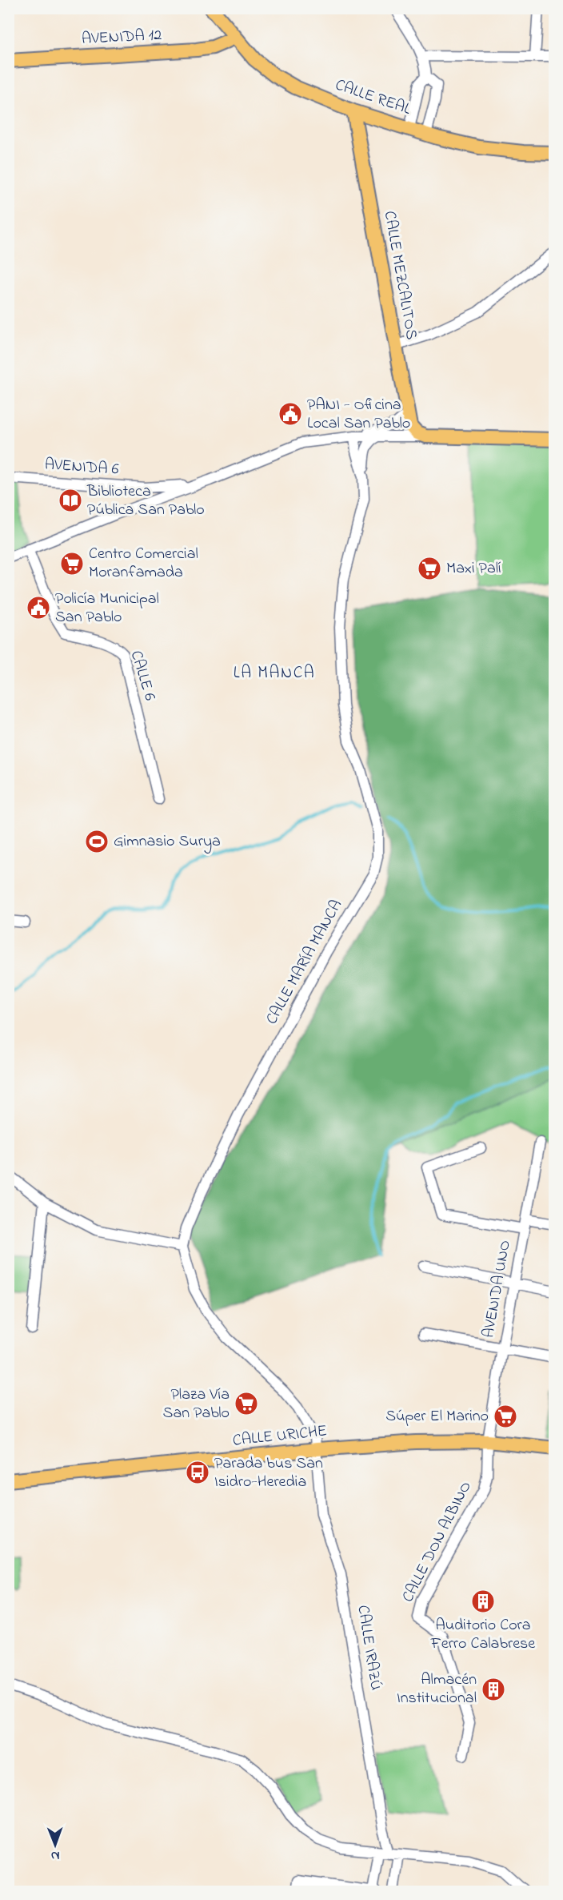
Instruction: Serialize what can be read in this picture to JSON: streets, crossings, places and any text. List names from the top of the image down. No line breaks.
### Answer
{"streets":{"main road":["AVENIDA 12","CALLE REAL","CALLE MEZCALITOS","CALLE URICHE"],"street":["AVENIDA 6","CALLE 6","CALLE MARÍA MANCA","AVENIDA UNO","CALLE DON ALBINO","CALLE IRAZÚ"]},"crossings":[["AVENIDA 12","CALLE REAL"],["CALLE REAL","CALLE MEZCALITOS"],["AVENIDA UNO","CALLE URICHE"],["AVENIDA UNO","CALLE DON ALBINO"],["CALLE URICHE","CALLE DON ALBINO"],["CALLE URICHE","CALLE IRAZÚ"]],"districts":["LA MANCA"],"places":{"public building":["PANI - Oficina Local San Pablo","Policía Municipal San Pablo"],"library":["Biblioteca Pública San Pablo"],"supermarket":["Centro Comercial Moranfamada","Maxi Palí","Plaza Vía San Pablo","Súper El Marino"],"sports":["Gimnasio Surya"],"bus stop":["Parada bus San Isidro-Heredia"],"building":["Auditorio Cora Ferro Calabrese","Almacén Institucional"]},"north":"bottom"}
